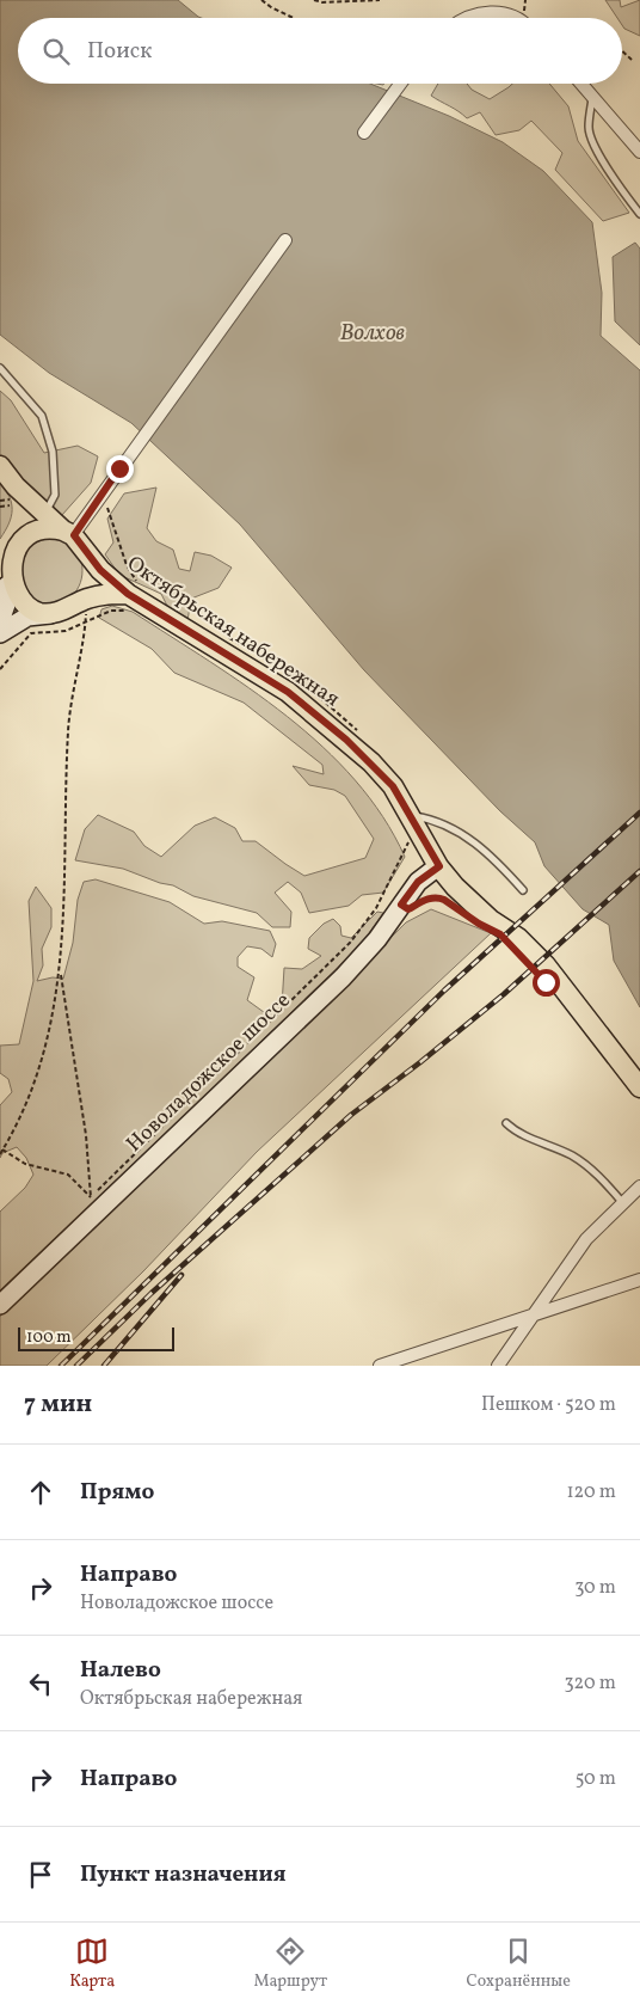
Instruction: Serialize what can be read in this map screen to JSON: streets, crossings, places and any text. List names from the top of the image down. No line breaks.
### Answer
{"streets":{"main road":["Октябрьская набережная","Новоладожское шоссе"]},"crossings":[["Октябрьская набережная","Новоладожское шоссе"]],"water":["Волхов"],"scale_bar":"100 m","page":{"search":"Поиск","scale":"100 m","heading":["7 мин","Пешком · 520 m"],"list":[["Прямо","120 m"],["Направо","Новоладожское шоссе","30 m"],["Налево","Октябрьская набережная","320 m"],["Направо","50 m"],"Пункт назначения"],"nav":["Карта","Маршрут","Сохранённые"]}}
